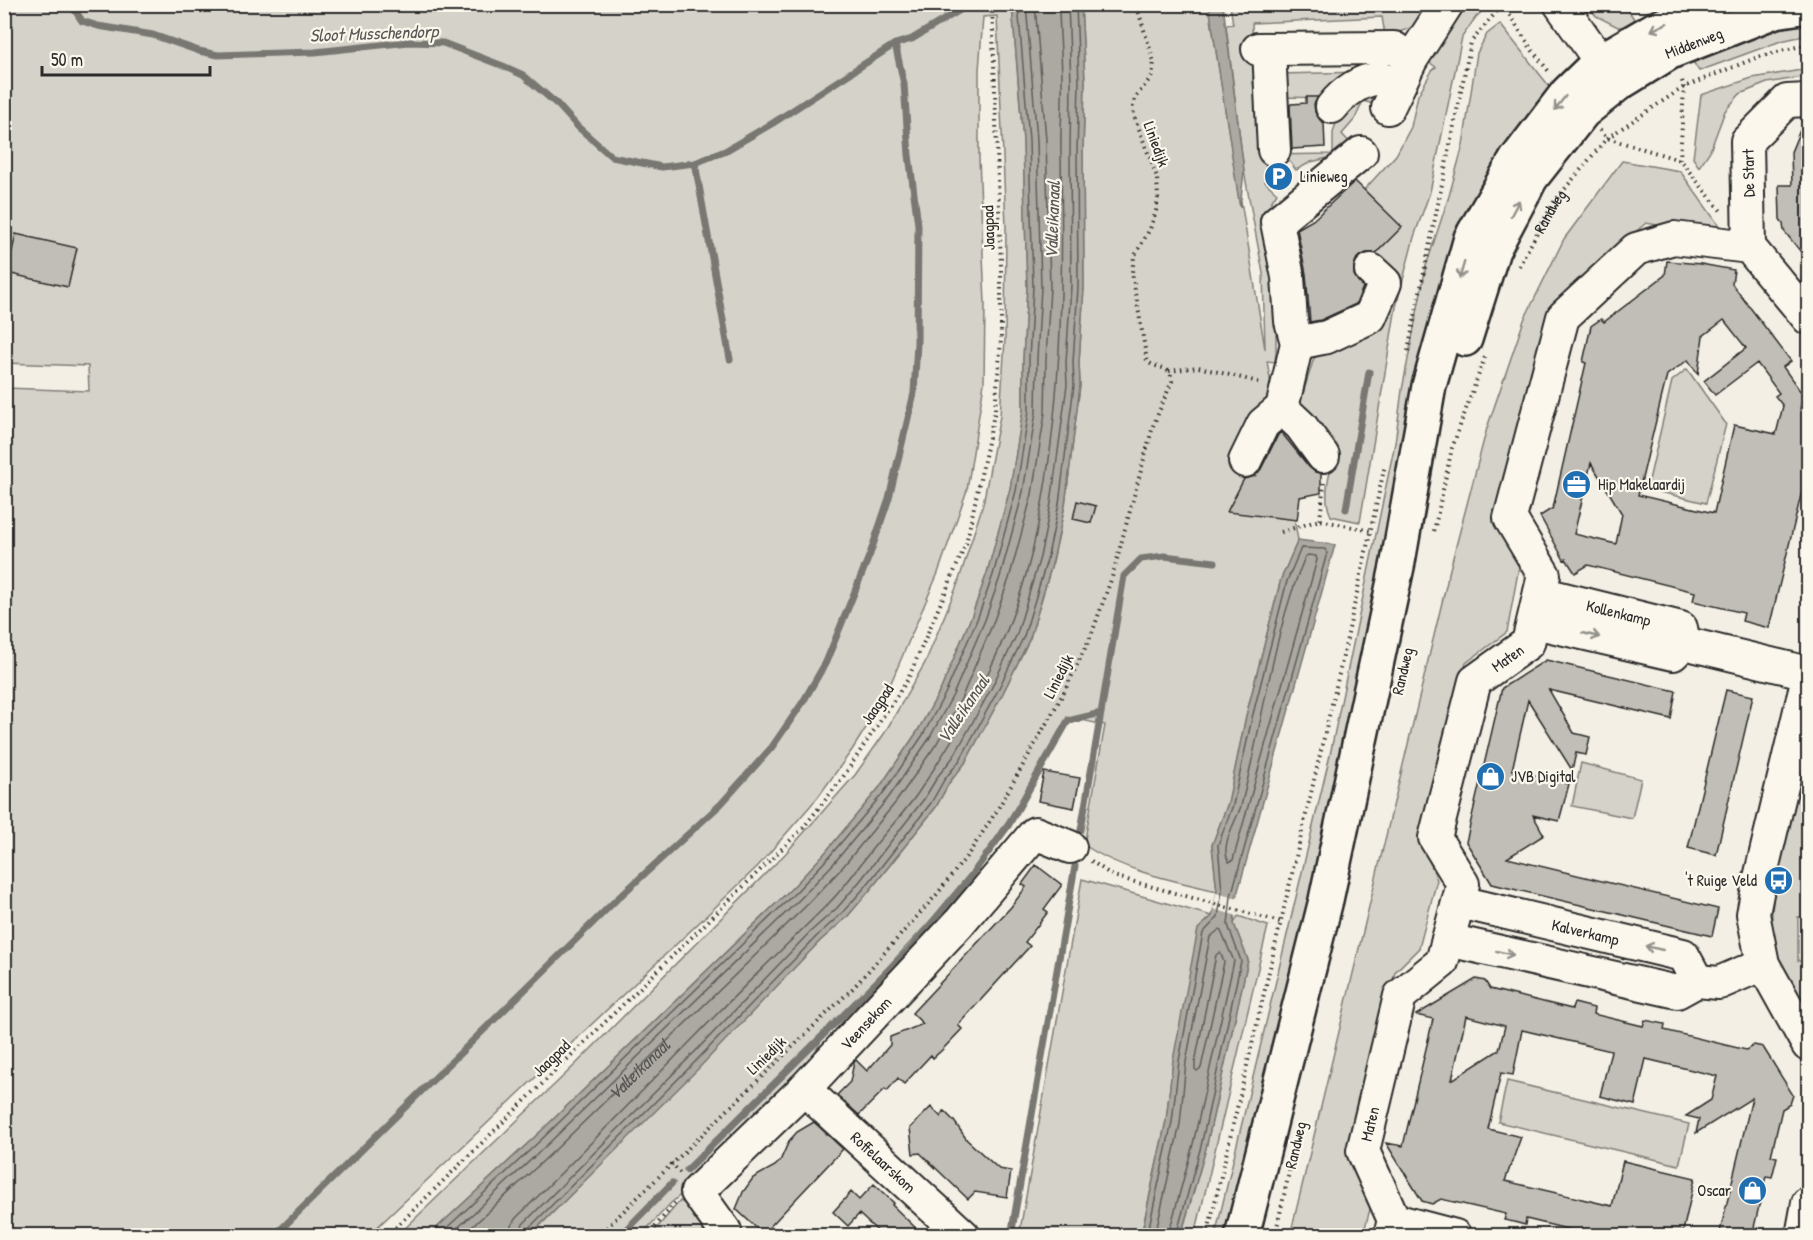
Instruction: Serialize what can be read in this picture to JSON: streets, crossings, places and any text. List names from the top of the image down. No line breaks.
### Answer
{"streets":{"main road":["Middenweg","Randweg"],"street":["De Start","Kollenkamp","Maten","Kalverkamp","Veensekom","Roffelaarskom"],"path":["Liniedijk","Jaagpad"]},"crossings":[["Middenweg","Randweg"],["Kollenkamp","Maten"],["Maten","Kalverkamp"],["Veensekom","Roffelaarskom"]],"water":["Sloot Musschendorp","Valleikanaal"],"places":{"parking":["Linieweg"],"office":["Hip Makelaardij"],"shop":["JVB Digital","Oscar"],"bus stop":["'t Ruige Veld"]},"scale_bar":"50 m"}
